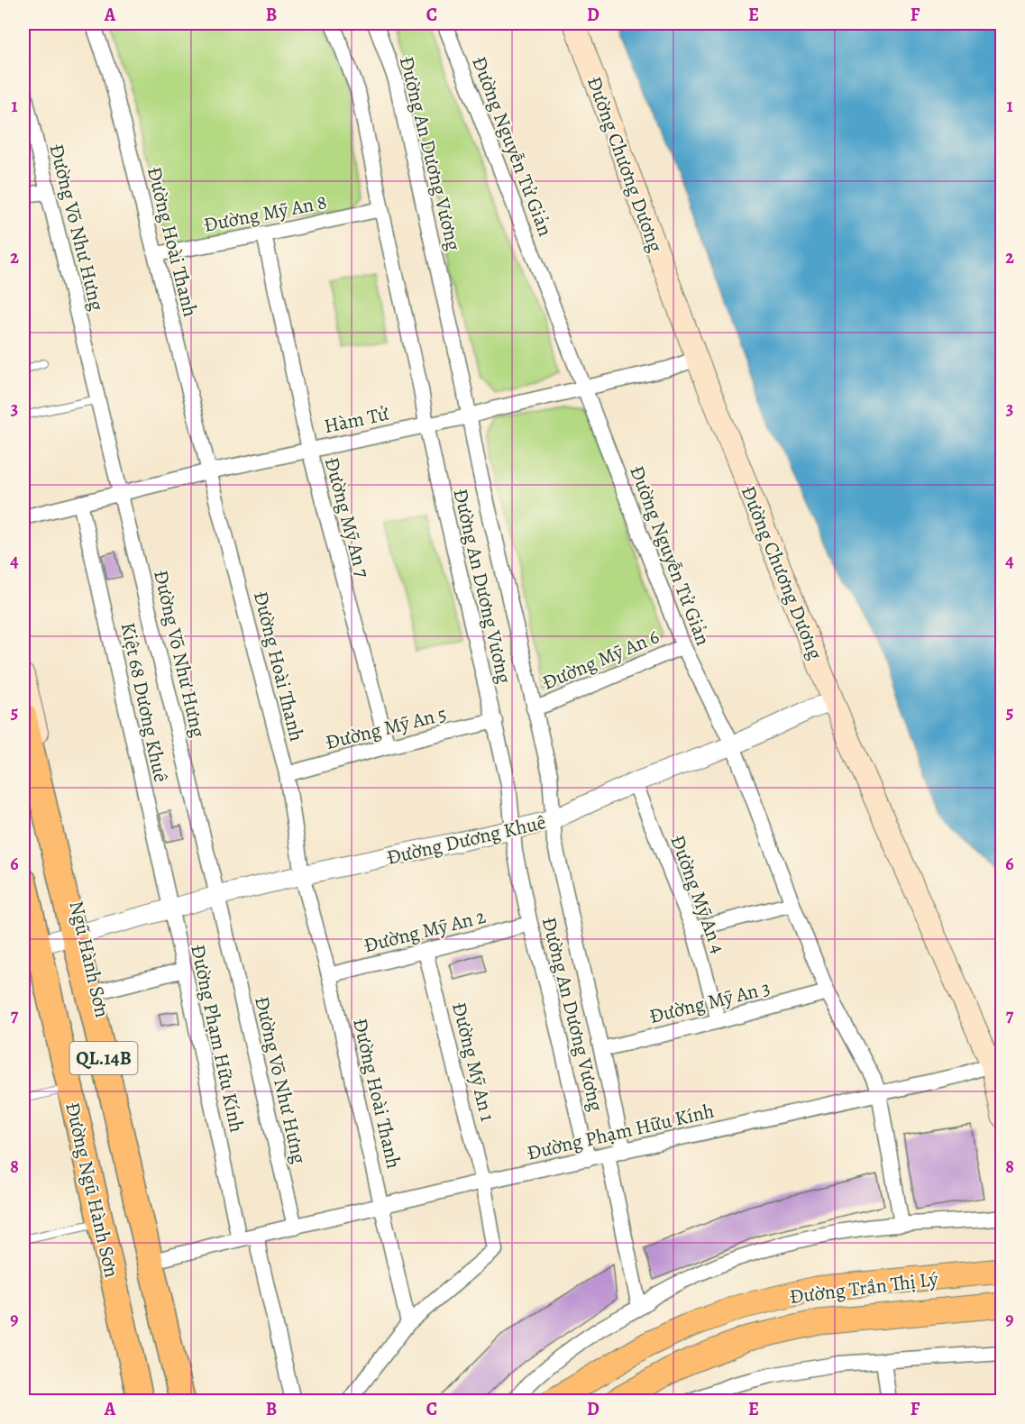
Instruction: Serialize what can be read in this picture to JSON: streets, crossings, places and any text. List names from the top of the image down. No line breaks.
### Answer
{"streets":{"highway":["Ngũ Hành Sơn","QL.14B","Đường Ngũ Hành Sơn"],"main road":["Đường Chương Dương","Đường Trần Thị Lý"],"street":["Đường Nguyễn Tử Giản","Đường An Dương Vương","Đường Mỹ An 8","Đường Võ Như Hưng","Đường Hoài Thanh","Hàm Tử","Đường Mỹ An 7","Đường Mỹ An 6","Kiệt 68 Dương Khuê","Đường Mỹ An 5","Đường Dương Khuê","Đường Mỹ An 4","Đường Mỹ An 2","Đường Mỹ An 3","Đường Phạm Hữu Kính","Đường Mỹ An 1"]},"crossings":[["Đường Nguyễn Tử Giản","Hàm Tử"],["Đường Nguyễn Tử Giản","Đường Mỹ An 6"],["Đường Nguyễn Tử Giản","Đường Dương Khuê"],["Đường Nguyễn Tử Giản","Đường Mỹ An 3"],["Đường Nguyễn Tử Giản","Đường Phạm Hữu Kính"],["Đường An Dương Vương","Đường Mỹ An 8"],["Đường An Dương Vương","Hàm Tử"],["Đường An Dương Vương","Đường Mỹ An 6"],["Đường An Dương Vương","Đường Mỹ An 5"],["Đường An Dương Vương","Đường Dương Khuê"],["Đường An Dương Vương","Đường Mỹ An 2"],["Đường An Dương Vương","Đường Mỹ An 3"],["Đường An Dương Vương","Đường Phạm Hữu Kính"],["Đường Chương Dương","Hàm Tử"],["Đường Chương Dương","Đường Dương Khuê"],["Đường Chương Dương","Đường Phạm Hữu Kính"],["Đường Mỹ An 8","Đường Hoài Thanh"],["Đường Mỹ An 8","Đường Mỹ An 7"],["Đường Võ Như Hưng","Hàm Tử"],["Đường Võ Như Hưng","Đường Dương Khuê"],["Đường Võ Như Hưng","Đường Phạm Hữu Kính"],["Đường Hoài Thanh","Hàm Tử"],["Đường Hoài Thanh","Đường Mỹ An 5"],["Đường Hoài Thanh","Đường Dương Khuê"],["Đường Hoài Thanh","Đường Mỹ An 2"],["Đường Hoài Thanh","Đường Phạm Hữu Kính"],["Đường Hoài Thanh","Đường Mỹ An 1"],["Hàm Tử","Đường Mỹ An 7"],["Hàm Tử","Kiệt 68 Dương Khuê"],["Đường Mỹ An 7","Đường Mỹ An 5"],["Kiệt 68 Dương Khuê","Đường Dương Khuê"],["Kiệt 68 Dương Khuê","Đường Phạm Hữu Kính"],["Đường Dương Khuê","Đường Mỹ An 4"],["Đường Dương Khuê","Ngũ Hành Sơn"],["Đường Dương Khuê","Đường Phạm Hữu Kính"],["Đường Dương Khuê","Đường Ngũ Hành Sơn"],["Đường Mỹ An 4","Đường Mỹ An 3"],["Đường Mỹ An 2","Đường Mỹ An 1"],["Ngũ Hành Sơn","Đường Phạm Hữu Kính"],["Đường Phạm Hữu Kính","Đường Mỹ An 1"]],"grid":{"columns":["A","B","C","D","E","F"],"rows":["1","2","3","4","5","6","7","8","9"]}}
